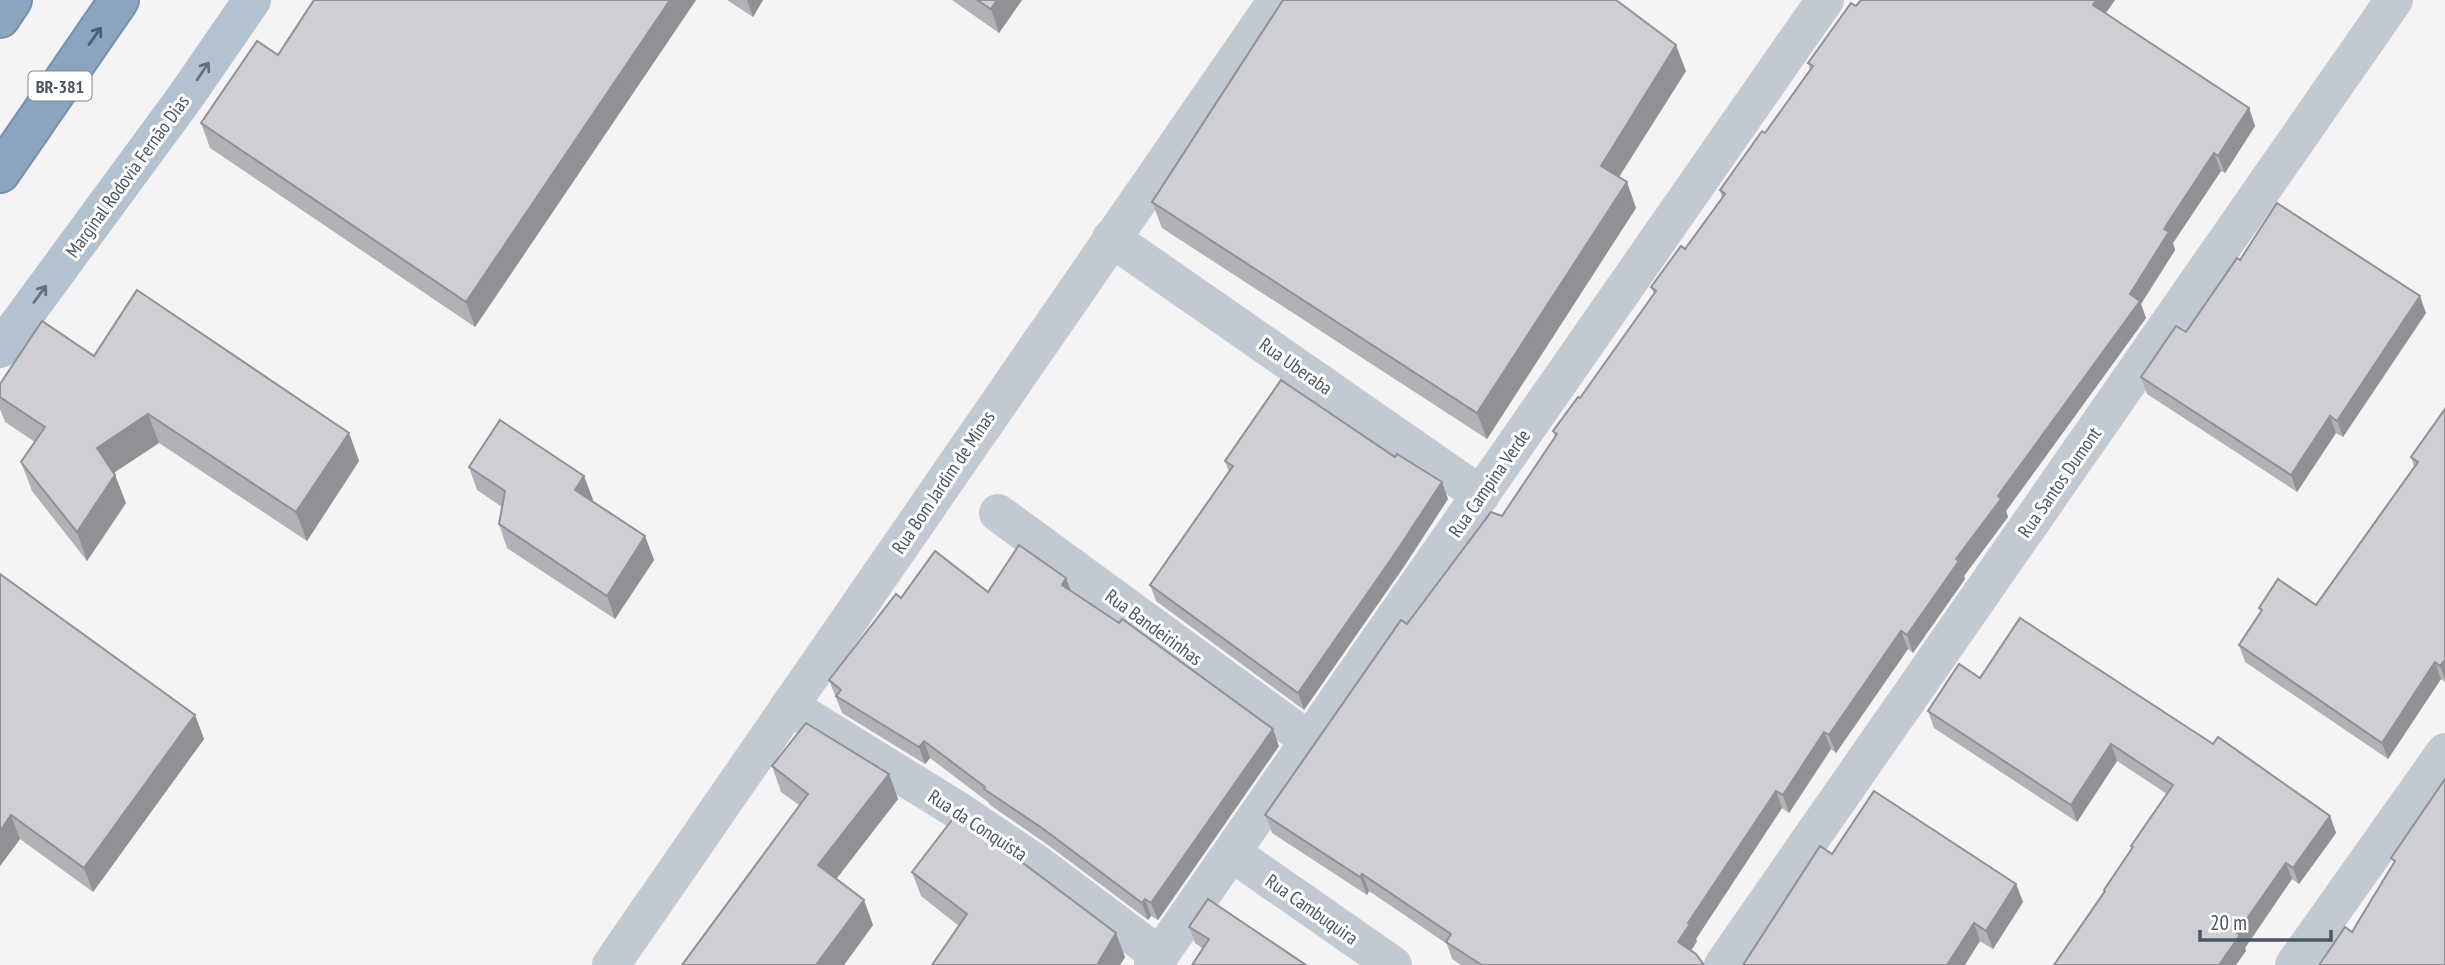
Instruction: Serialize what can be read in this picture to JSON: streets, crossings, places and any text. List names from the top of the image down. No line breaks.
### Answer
{"streets":{"highway":["BR-381"],"main road":["Marginal Rodovia Fernão Dias"],"street":["Rua Uberaba","Rua Bom Jardim de Minas","Rua Santos Dumont","Rua Campina Verde","Rua Bandeirinhas","Rua da Conquista","Rua Cambuquira"]},"crossings":[["Rua Uberaba","Rua Bom Jardim de Minas"],["Rua Uberaba","Rua Campina Verde"],["Rua Bom Jardim de Minas","Rua da Conquista"],["Rua Campina Verde","Rua Bandeirinhas"],["Rua Campina Verde","Rua da Conquista"],["Rua Campina Verde","Rua Cambuquira"]],"one_way":["Marginal Rodovia Fernão Dias"],"scale_bar":"20 m"}
